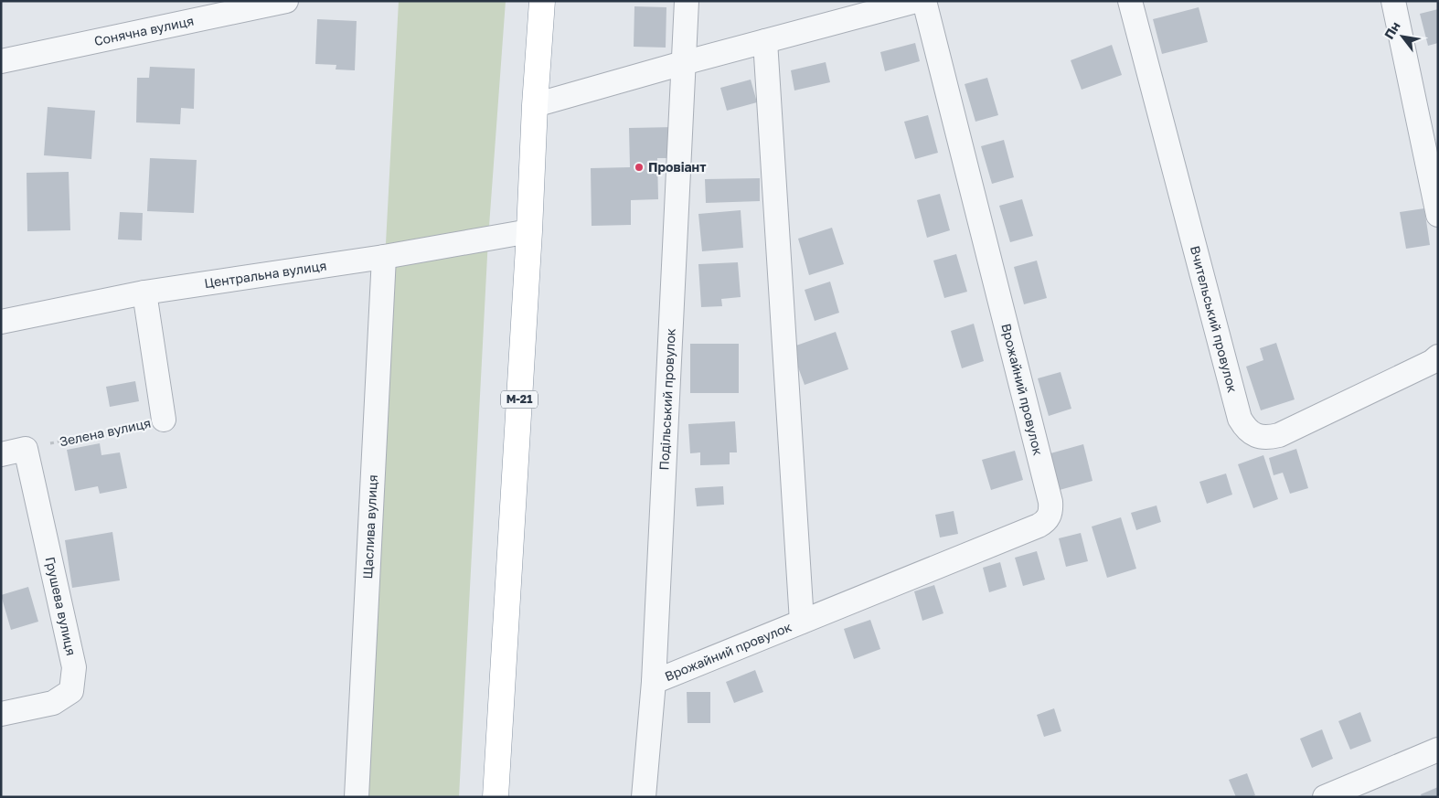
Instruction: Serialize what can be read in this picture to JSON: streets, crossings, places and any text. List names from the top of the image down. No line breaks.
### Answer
{"streets":{"highway":["М-21"],"street":["Сонячна вулиця","Центральна вулиця","Вчительський провулок","Врожайний провулок","Подільський провулок","Зелена вулиця","Щаслива вулиця","Грушева вулиця"]},"crossings":[["Центральна вулиця","М-21"],["Центральна вулиця","Зелена вулиця"],["Центральна вулиця","Щаслива вулиця"],["Врожайний провулок","Подільський провулок"],["Зелена вулиця","Грушева вулиця"]],"places":["Провіант"],"north":"top left"}
